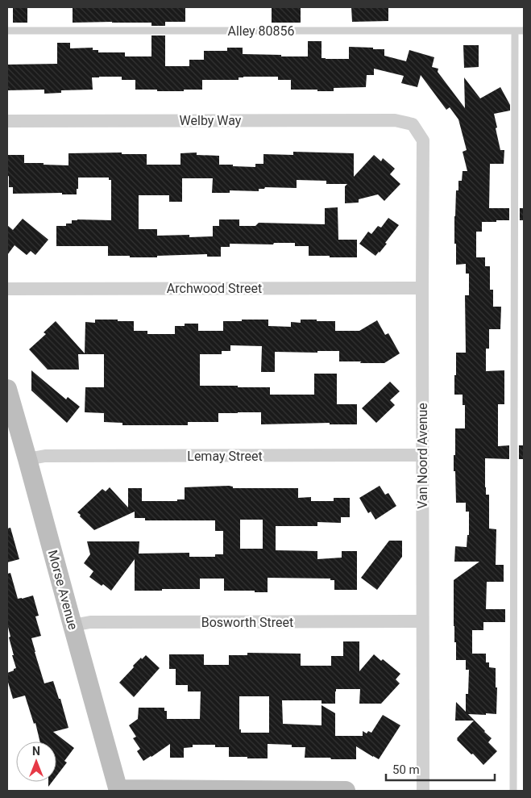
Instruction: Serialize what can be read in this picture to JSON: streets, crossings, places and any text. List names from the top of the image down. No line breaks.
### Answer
{"streets":{"street":["Welby Way","Archwood Street","Lemay Street","Van Noord Avenue","Morse Avenue","Bosworth Street"],"lane":["Alley 80856"]},"crossings":[["Welby Way","Van Noord Avenue"],["Archwood Street","Van Noord Avenue"],["Lemay Street","Van Noord Avenue"],["Lemay Street","Morse Avenue"],["Van Noord Avenue","Bosworth Street"],["Morse Avenue","Bosworth Street"]],"scale_bar":"50 m","north":"top"}
